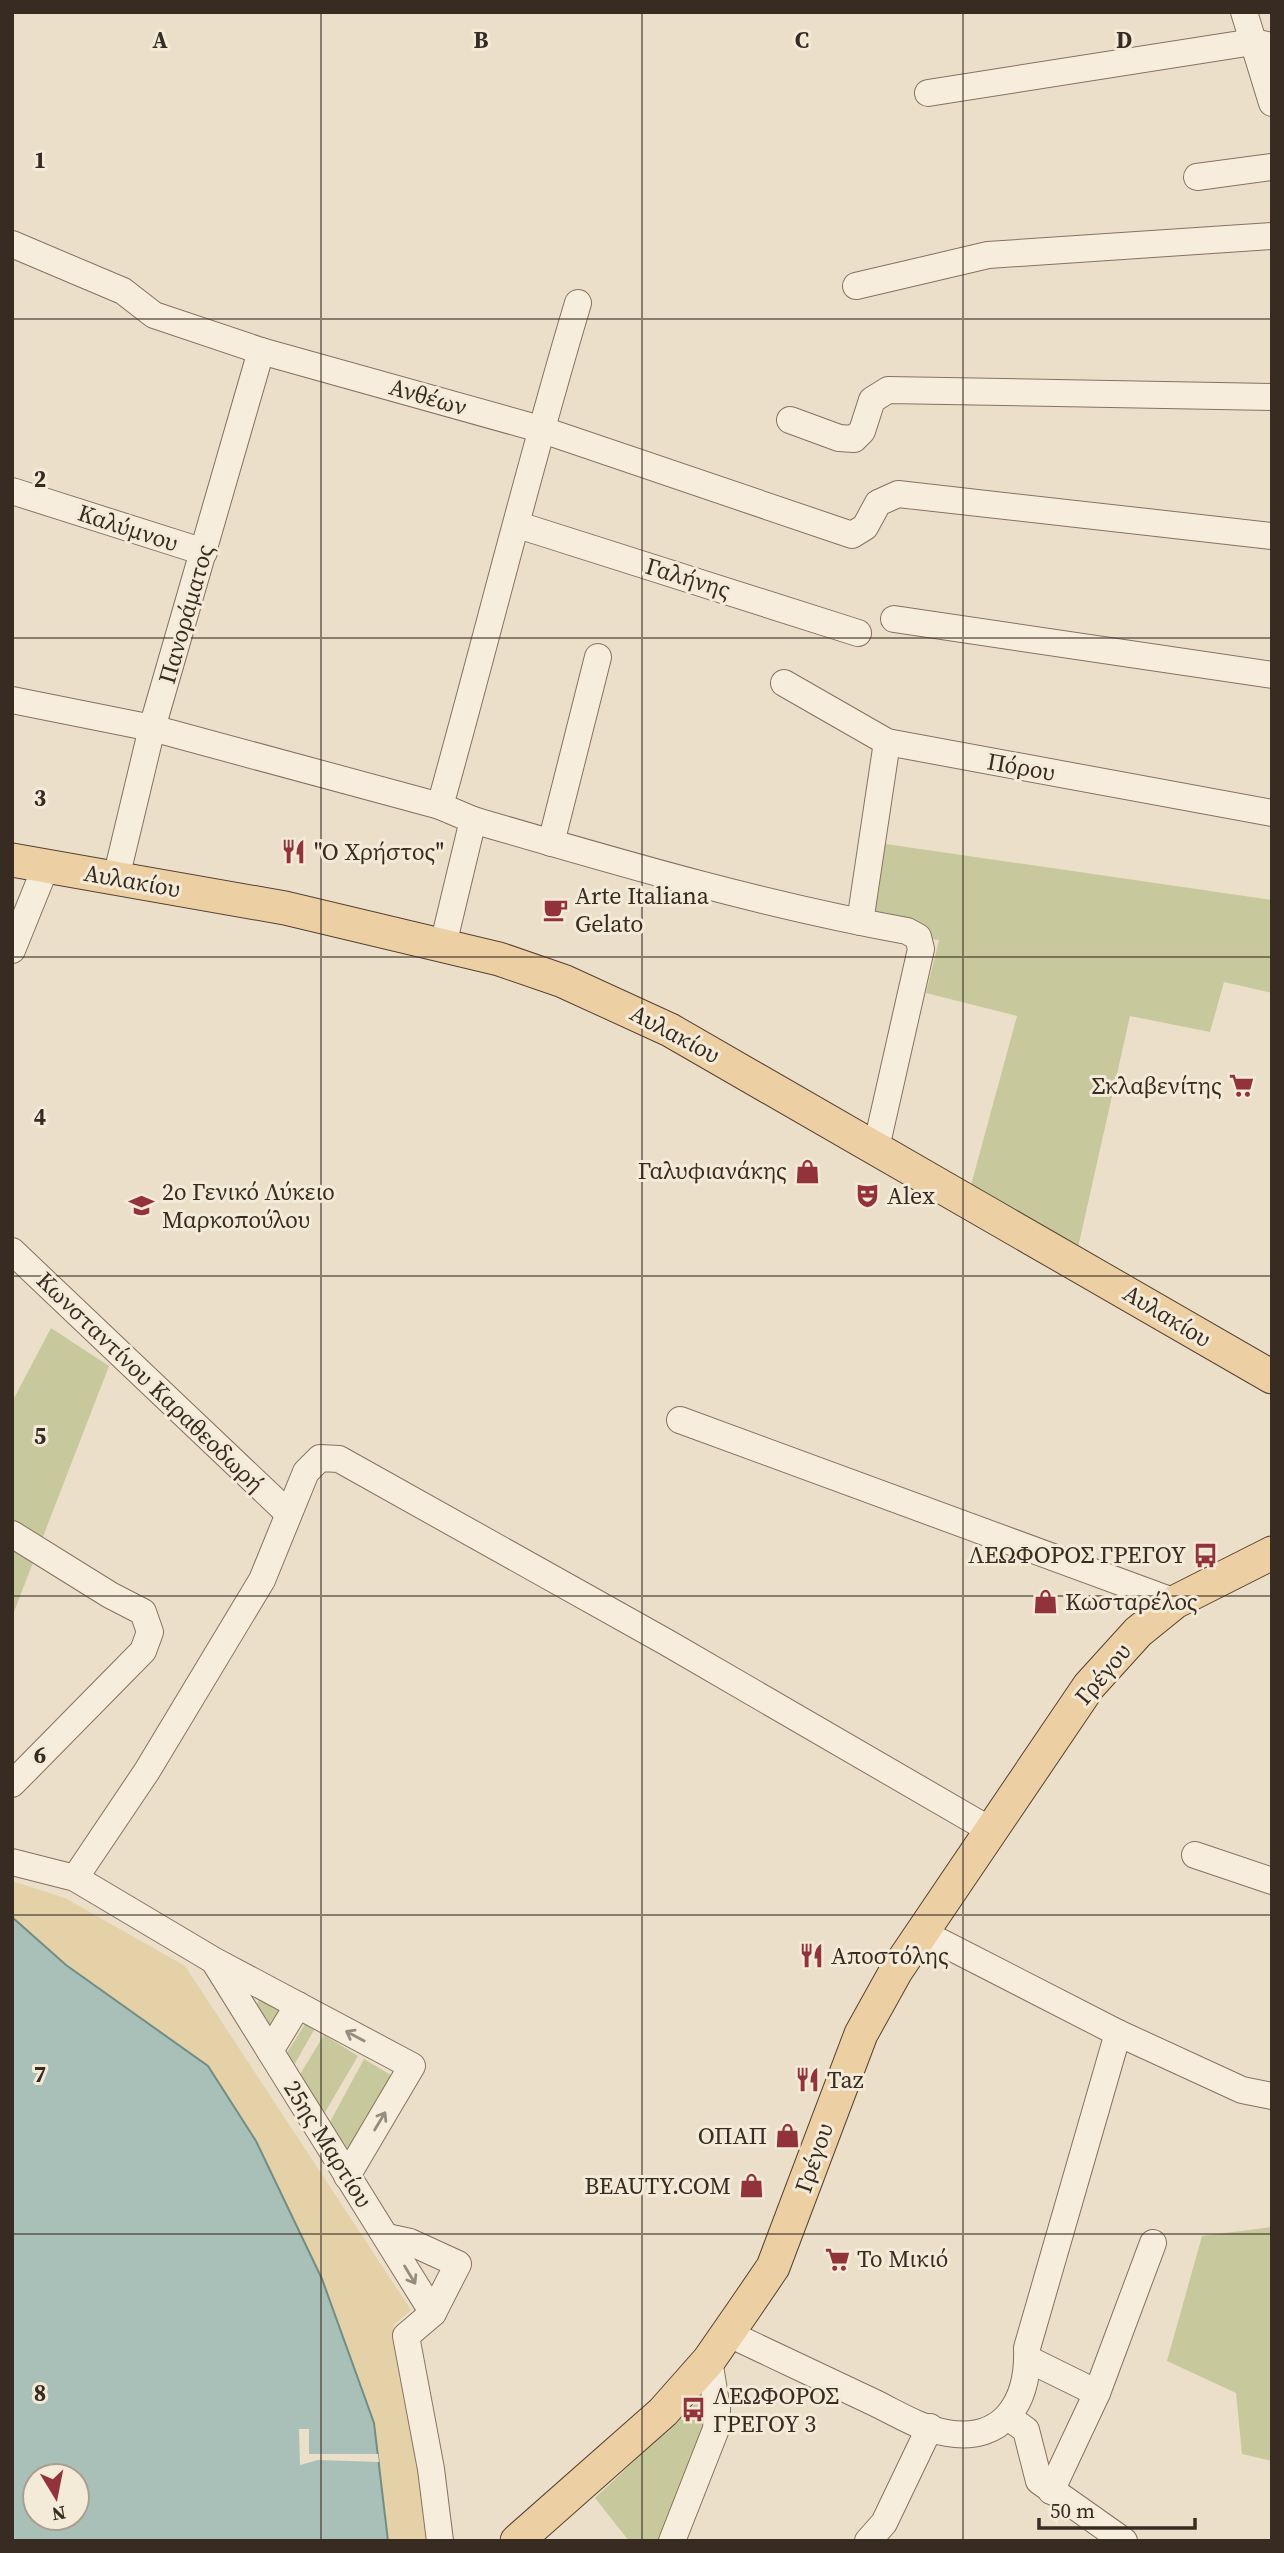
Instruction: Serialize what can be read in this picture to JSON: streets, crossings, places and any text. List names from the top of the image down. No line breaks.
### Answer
{"streets":{"main road":["Αυλακίου","Γρέγου"],"street":["Ανθέων","Καλύμνου","Γαλήνης","Πανοράματος","Πόρου","Κωνσταντίνου Καραθεοδωρή","25ης Μαρτίου"]},"crossings":[["Ανθέων","Πανοράματος"],["Καλύμνου","Πανοράματος"],["Πανοράματος","Αυλακίου"]],"places":{"restaurant":["\"Ο Χρήστος\"","Αποστόλης","Taz"],"cafe":["Arte Italiana Gelato"],"supermarket":["Σκλαβενίτης","Το Μικιό"],"shop":["Γαλυφιανάκης","Κωσταρέλος","ΟΠΑΠ","BEAUTY.COM"],"theatre":["Alex"],"school or university":["2ο Γενικό Λύκειο Μαρκοπούλου"],"bus stop":["ΛΕΩΦΟΡΟΣ ΓΡΕΓΟΥ","ΛΕΩΦΟΡΟΣ ΓΡΕΓΟΥ 3"]},"scale_bar":"50 m","north":"bottom","grid":{"columns":["A","B","C","D"],"rows":["1","2","3","4","5","6","7","8"]}}
